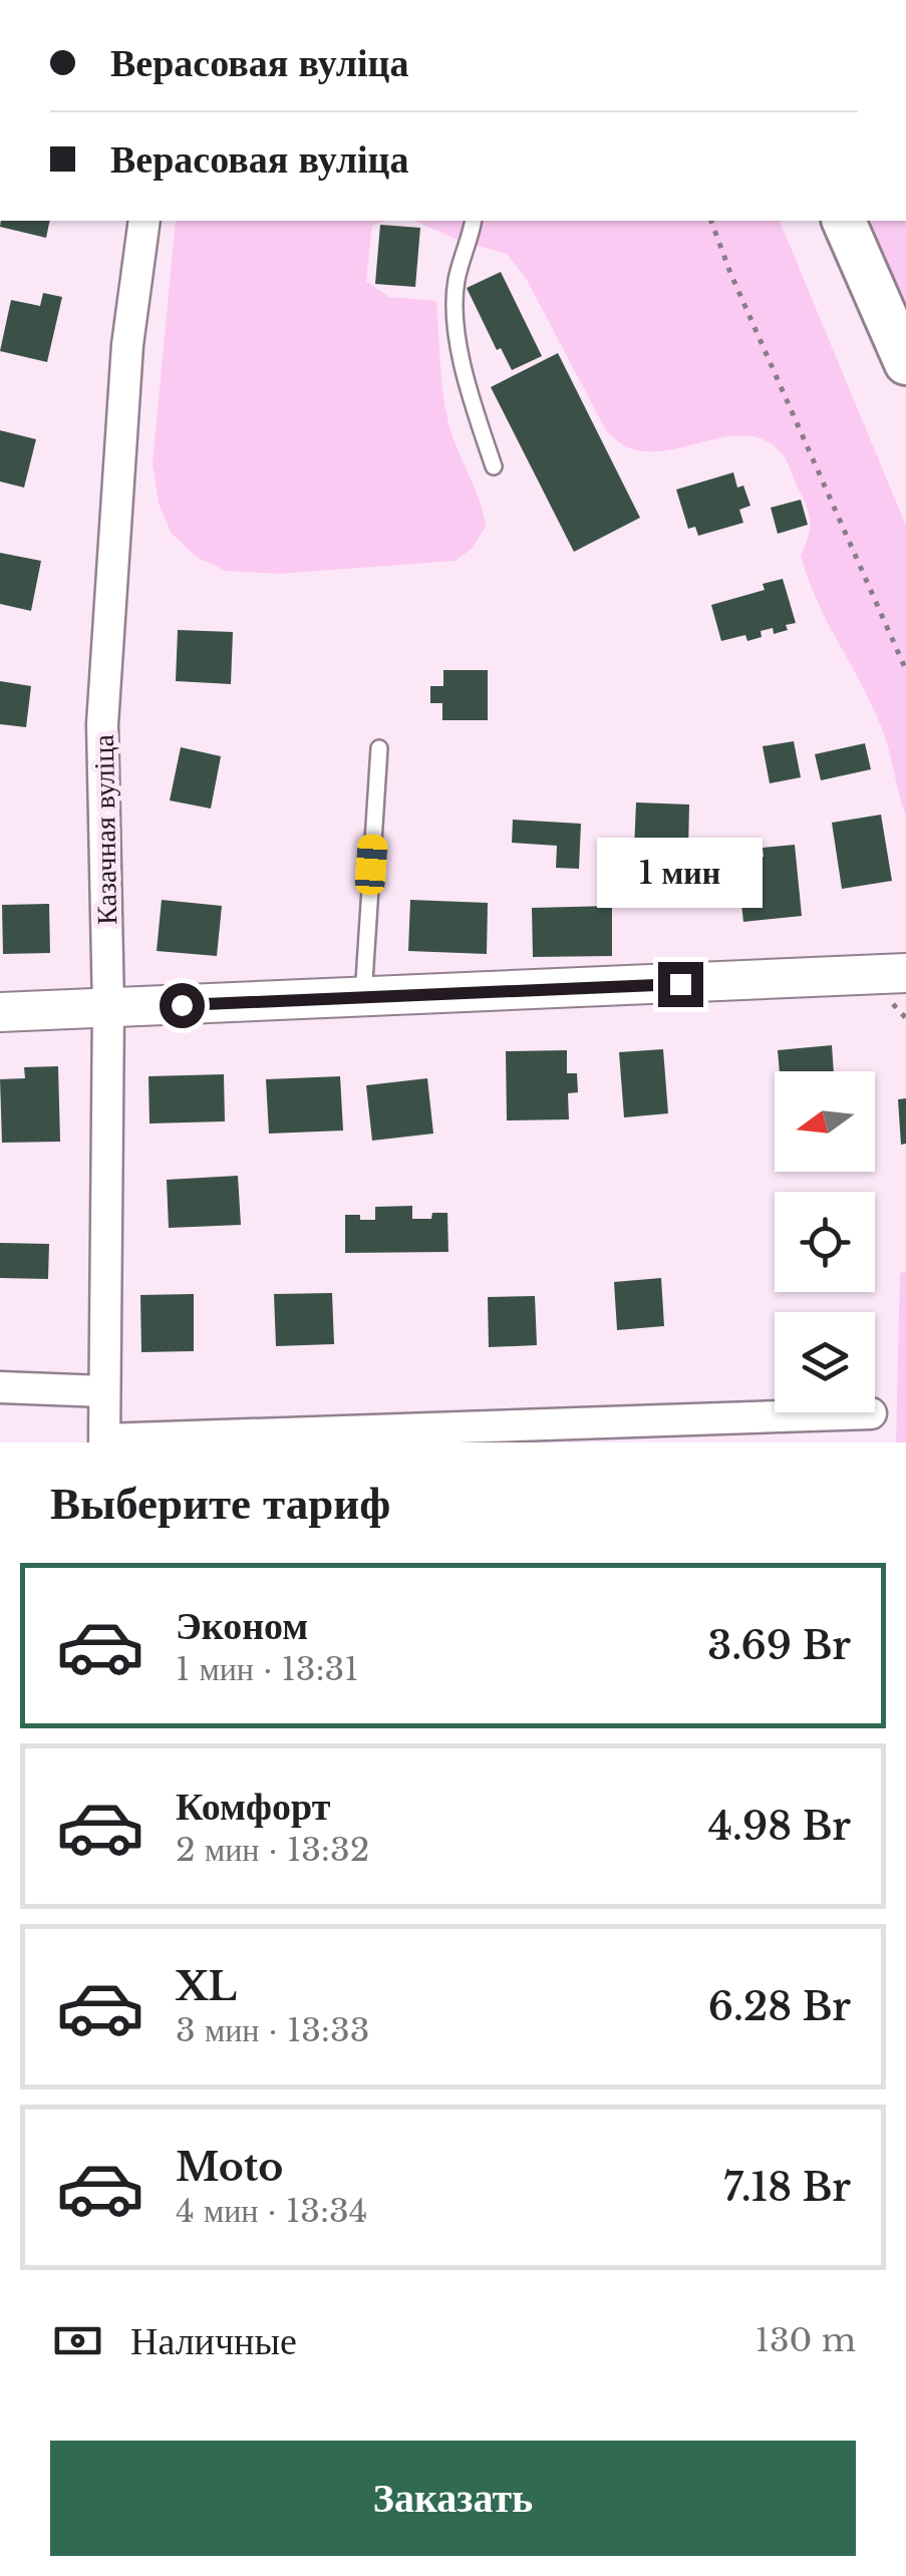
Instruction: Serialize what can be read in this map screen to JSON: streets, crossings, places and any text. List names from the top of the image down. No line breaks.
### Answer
{"streets":{"street":["Казачная вуліца"]},"north":"left","page":{"banner":["Верасовая вуліца","Верасовая вуліца"],"bubble":"1 мин","heading":"Выберите тариф","list":[{"name":"Эконом","note":"1 мин · 13:31","value":"3.69 Br"},{"name":"Комфорт","note":"2 мин · 13:32","value":"4.98 Br"},{"name":"XL","note":"3 мин · 13:33","value":"6.28 Br"},{"name":"Moto","note":"4 мин · 13:34","value":"7.18 Br"}],"pay":["Наличные","130 m"],"buttons":"Заказать"}}
